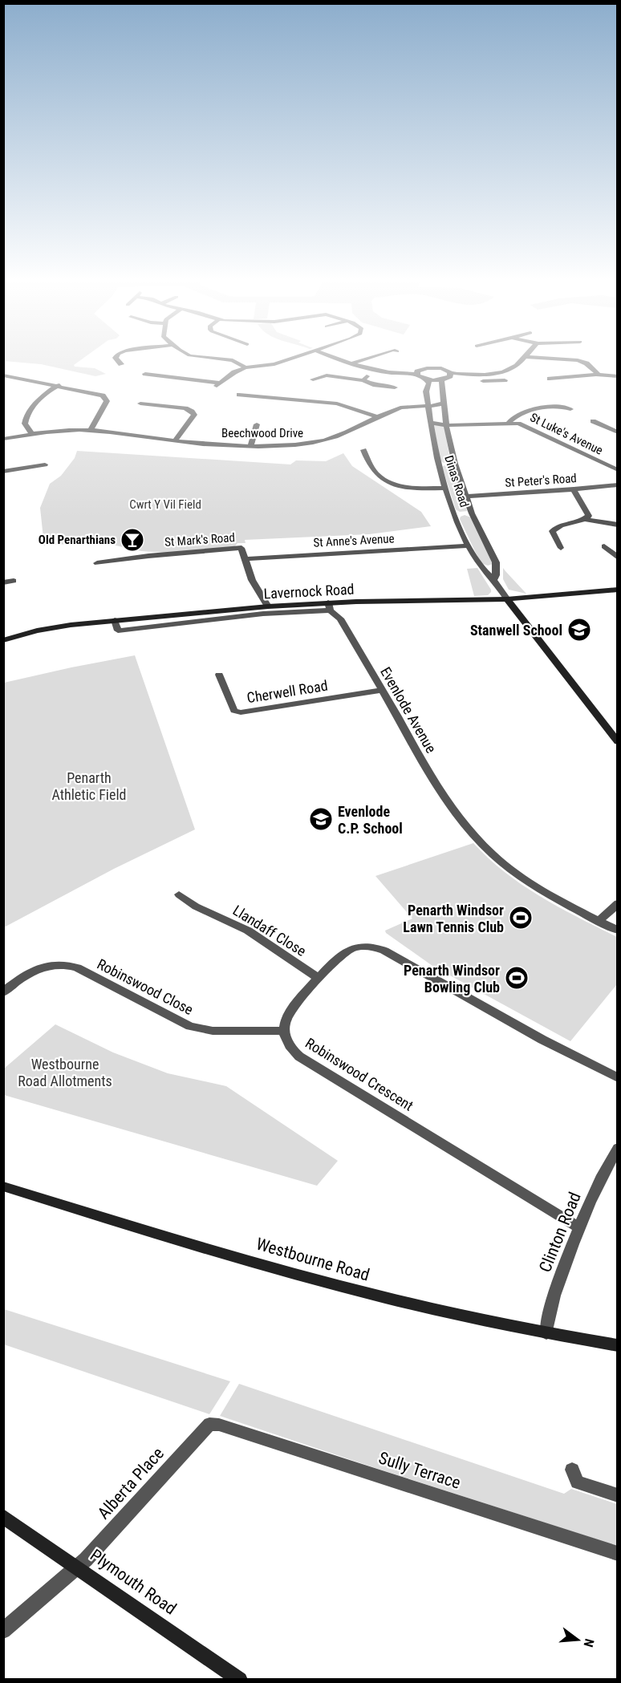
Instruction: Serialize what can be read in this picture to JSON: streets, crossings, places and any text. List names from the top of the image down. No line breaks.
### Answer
{"streets":{"street":["Beechwood Drive","St Luke's Avenue","St Peter's Road","Dinas Road","St Mark's Road","St Anne's Avenue","Lavernock Road","Cherwell Road","Evenlode Avenue","Llandaff Close","Robinswood Close","Robinswood Crescent","Clinton Road","Westbourne Road","Sully Terrace","Alberta Place","Plymouth Road"]},"crossings":[["Beechwood Drive","Dinas Road"],["St Luke's Avenue","Dinas Road"],["St Peter's Road","Dinas Road"],["Dinas Road","Lavernock Road"],["St Mark's Road","St Anne's Avenue"],["St Mark's Road","Lavernock Road"],["Lavernock Road","Evenlode Avenue"],["Cherwell Road","Evenlode Avenue"],["Robinswood Close","Robinswood Crescent"],["Robinswood Crescent","Clinton Road"],["Clinton Road","Westbourne Road"],["Sully Terrace","Alberta Place"],["Alberta Place","Plymouth Road"]],"parks":["Cwrt Y Vil Field","Penarth Athletic Field","Westbourne Road Allotments"],"places":{"bar":["Old Penarthians"],"school or university":["Stanwell School","Evenlode C.P. School"],"sports":["Penarth Windsor Lawn Tennis Club","Penarth Windsor Bowling Club"]},"north":"right"}
